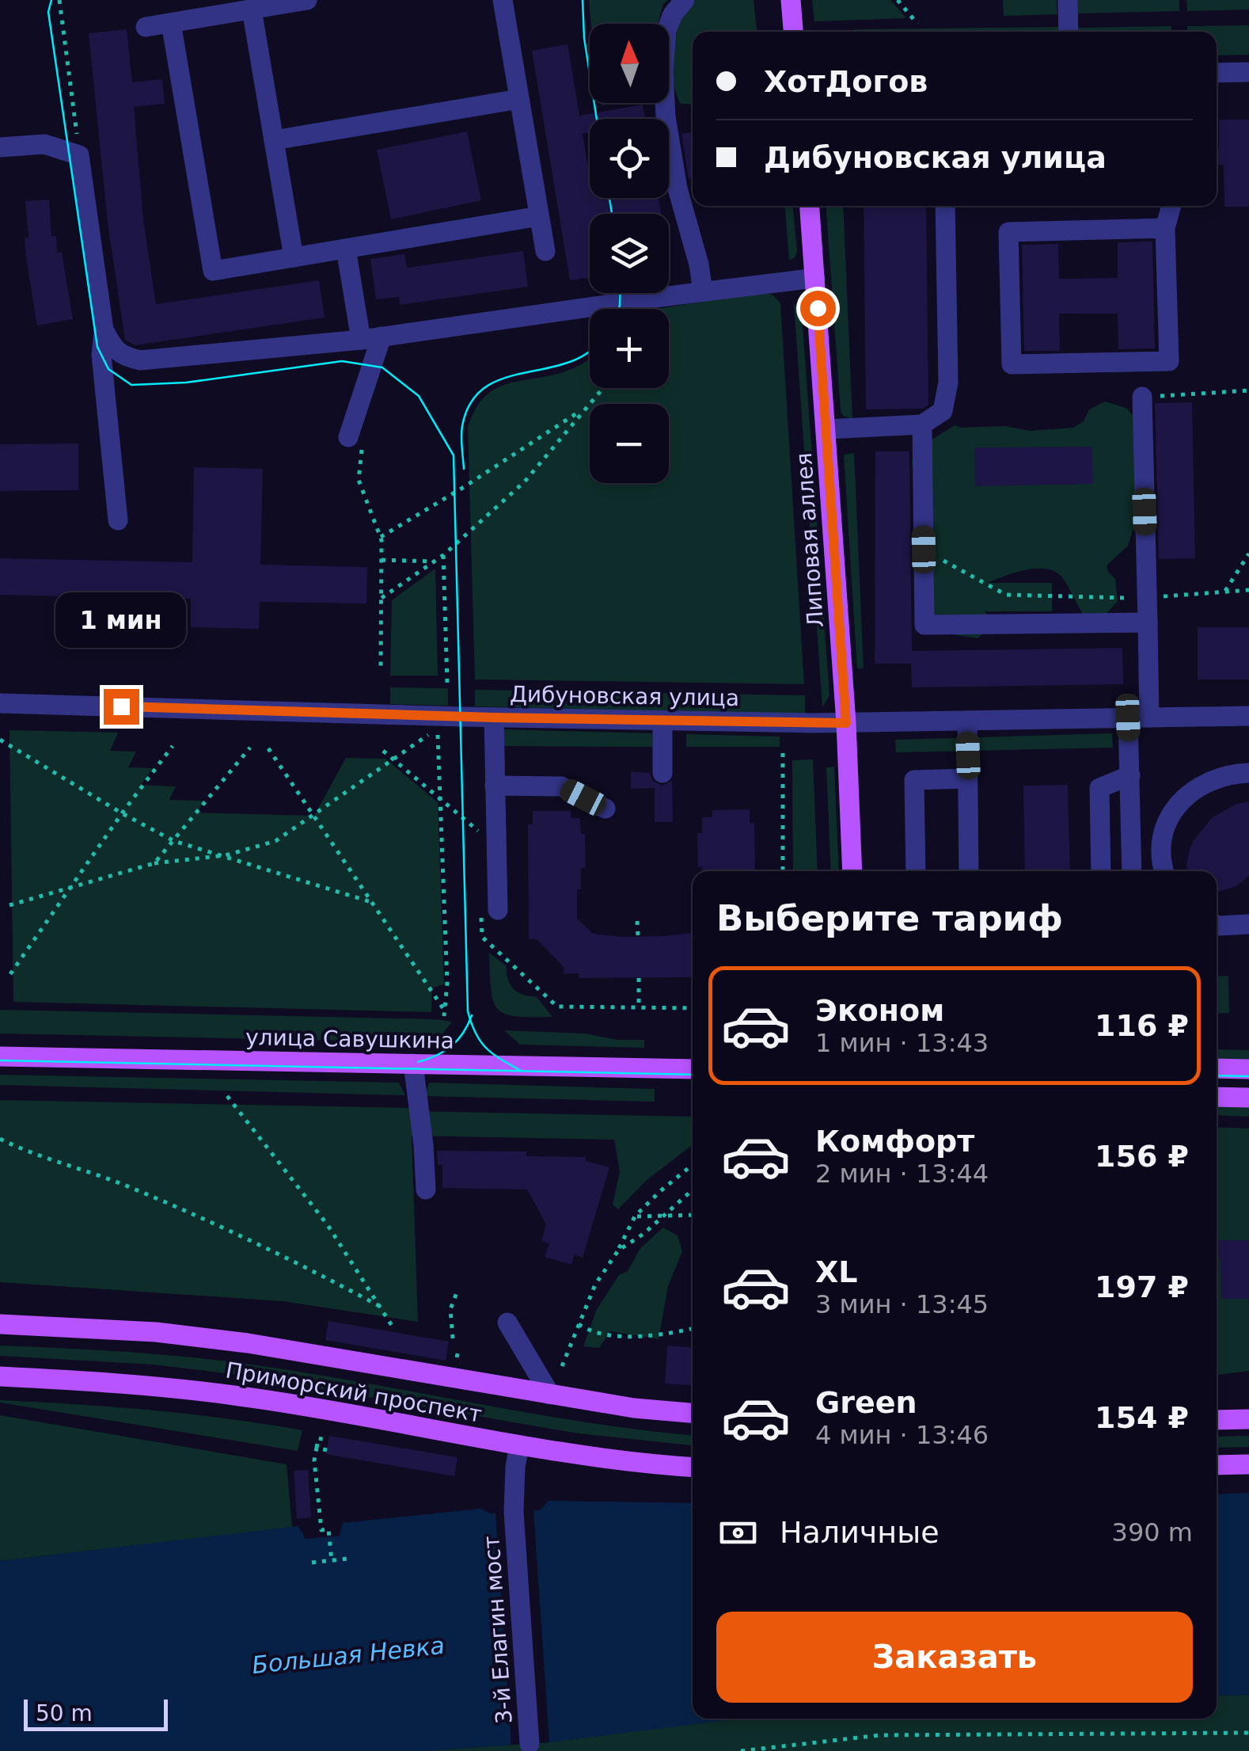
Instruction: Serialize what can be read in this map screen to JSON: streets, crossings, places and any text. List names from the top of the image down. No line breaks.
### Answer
{"streets":{"main road":["Липовая аллея","улица Савушкина","Приморский проспект"],"street":["Дибуновская улица","3-й Елагин мост"]},"crossings":[["Липовая аллея","Дибуновская улица"],["Приморский проспект","3-й Елагин мост"]],"water":["Большая Невка"],"scale_bar":"50 m","north":"top","page":{"map_buttons":["+","−"],"banner":["ХотДогов","Дибуновская улица"],"bubble":"1 мин","heading":"Выберите тариф","list":[{"name":"Эконом","note":"1 мин · 13:43","value":"116 ₽"},{"name":"Комфорт","note":"2 мин · 13:44","value":"156 ₽"},{"name":"XL","note":"3 мин · 13:45","value":"197 ₽"},{"name":"Green","note":"4 мин · 13:46","value":"154 ₽"}],"pay":["Наличные","390 m"],"buttons":"Заказать","scale":"50 m"}}
